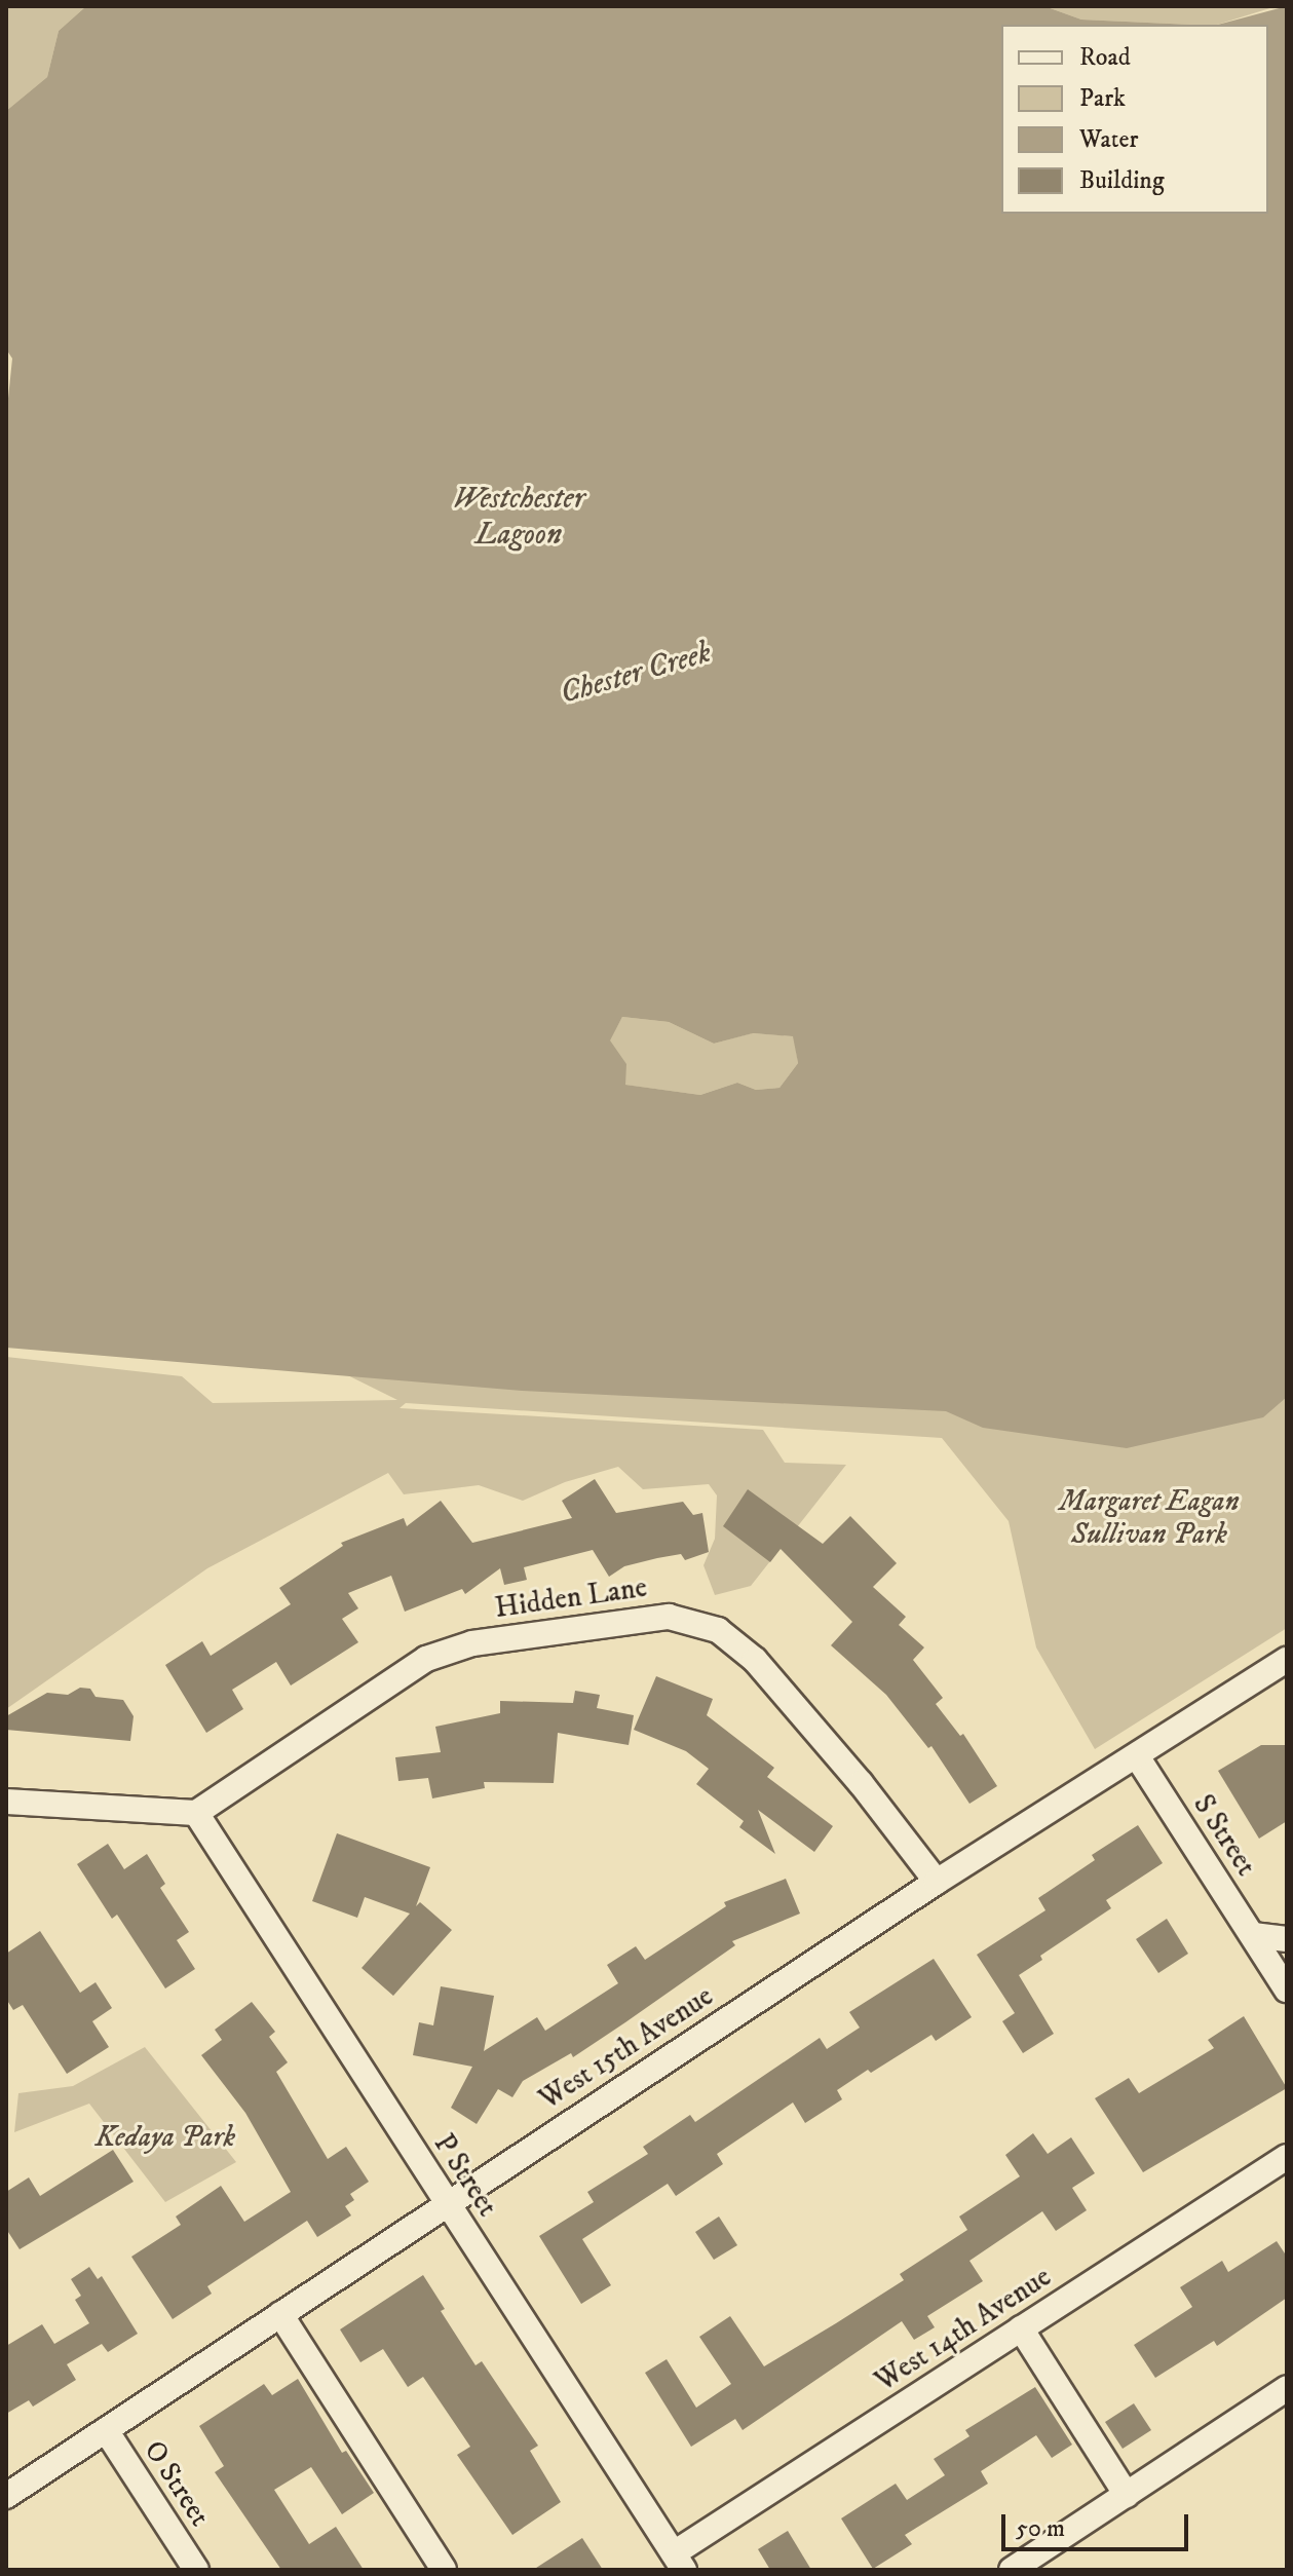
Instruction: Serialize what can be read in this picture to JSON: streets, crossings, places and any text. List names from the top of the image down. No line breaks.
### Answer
{"streets":{"street":["Hidden Lane","S Street","West 15th Avenue","P Street","West 14th Avenue","O Street"]},"crossings":[["Hidden Lane","West 15th Avenue"],["Hidden Lane","P Street"],["S Street","West 15th Avenue"],["West 15th Avenue","P Street"],["West 15th Avenue","O Street"],["P Street","West 14th Avenue"]],"water":["Westchester Lagoon","Chester Creek"],"parks":["Margaret Eagan Sullivan Park","Kedaya Park"],"legend":["Road","Park","Water","Building"],"scale_bar":"50 m"}
